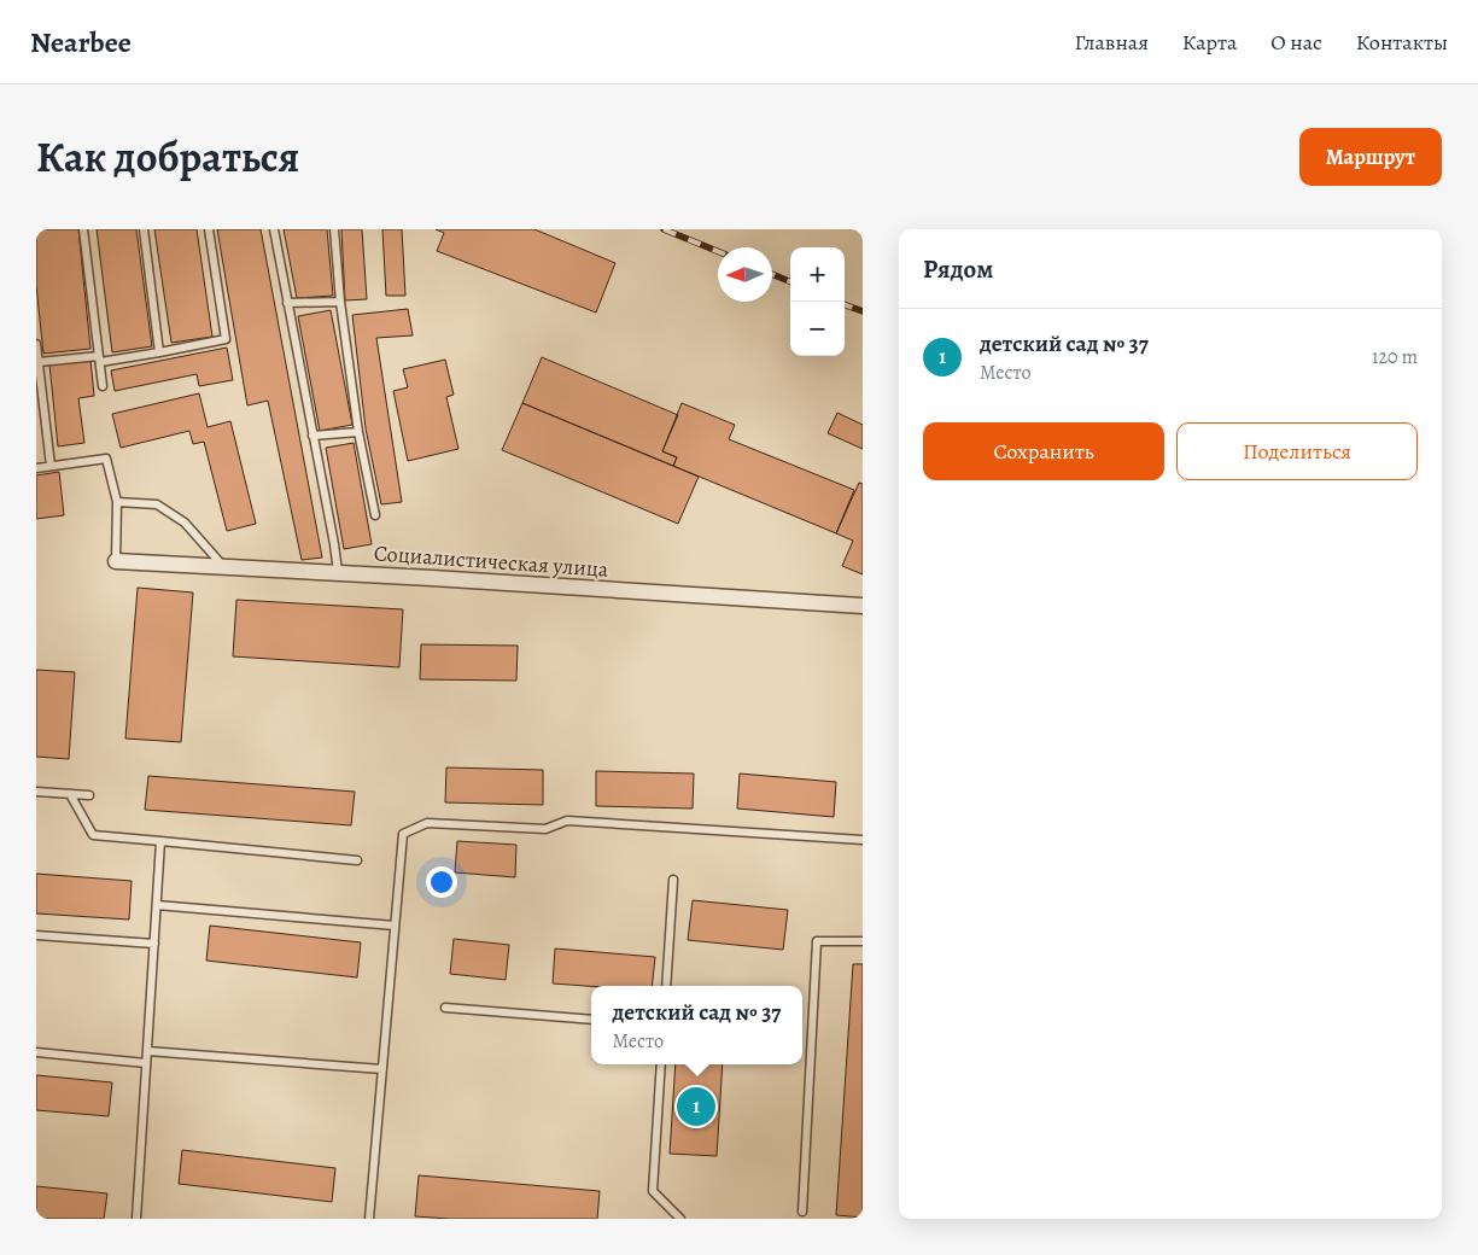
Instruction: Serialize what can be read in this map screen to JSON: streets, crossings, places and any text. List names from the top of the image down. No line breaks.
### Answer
{"streets":{"street":["Социалистическая улица"]},"north":"left","page":{"header":"Nearbee","nav":["Главная","Карта","О нас","Контакты"],"title":"Как добраться","buttons":["Маршрут",["Сохранить","Поделиться"]],"heading":"Рядом","map_buttons":["+","−"],"list":[{"mark":"1","name":"детский сад № 37","note":"Место","value":"120 m"}],"popup":["детский сад № 37","Место"],"pins":"1"}}
